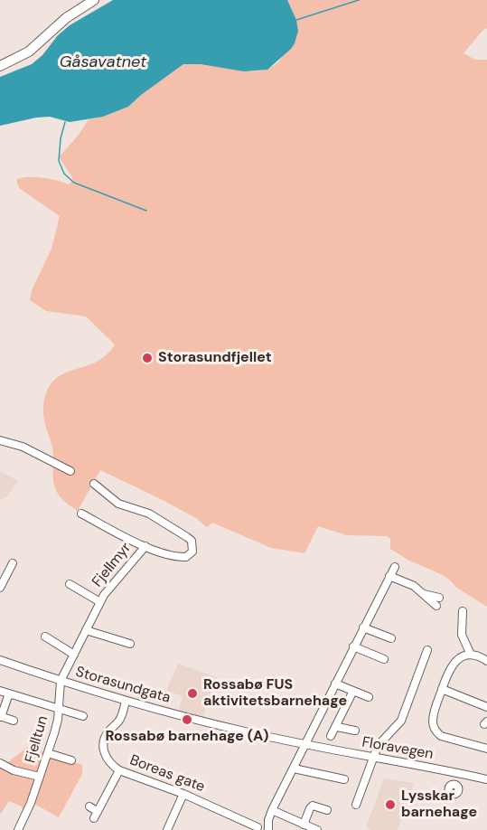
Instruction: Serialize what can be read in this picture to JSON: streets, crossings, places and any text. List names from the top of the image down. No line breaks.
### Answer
{"streets":{"street":["Fjellmyr","Storasundgata","Fjelltun","Floravegen","Boreas gate"]},"crossings":[["Fjellmyr","Storasundgata"],["Fjellmyr","Fjelltun"],["Storasundgata","Fjelltun"],["Storasundgata","Floravegen"],["Storasundgata","Boreas gate"]],"water":["Gåsavatnet"],"places":["Storasundfjellet","Rossabø FUS aktivitetsbarnehage","Rossabø barnehage (A)","Lysskar barnehage"]}
